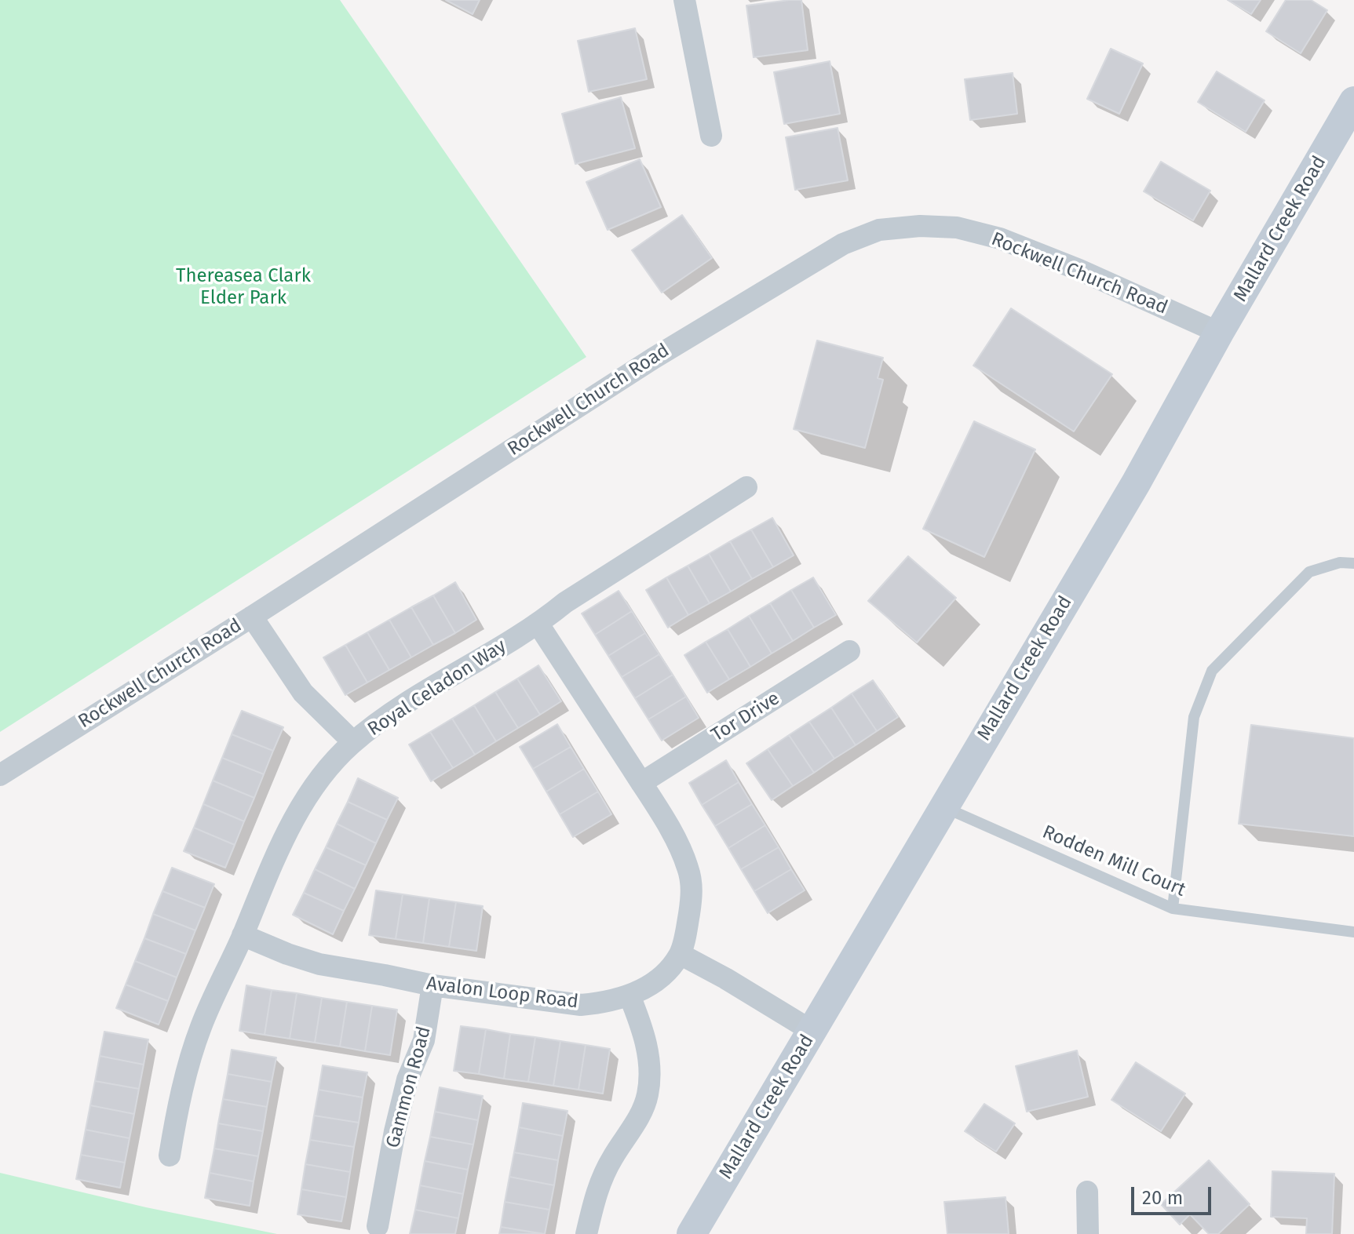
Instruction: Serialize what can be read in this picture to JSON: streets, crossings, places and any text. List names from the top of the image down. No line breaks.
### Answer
{"streets":{"main road":["Mallard Creek Road"],"street":["Rockwell Church Road","Royal Celadon Way","Tor Drive","Avalon Loop Road","Gammon Road"],"lane":["Rodden Mill Court"]},"crossings":[["Mallard Creek Road","Rockwell Church Road"],["Mallard Creek Road","Rodden Mill Court"],["Royal Celadon Way","Avalon Loop Road"],["Tor Drive","Avalon Loop Road"],["Avalon Loop Road","Gammon Road"]],"parks":["Thereasea Clark Elder Park"],"scale_bar":"20 m"}
